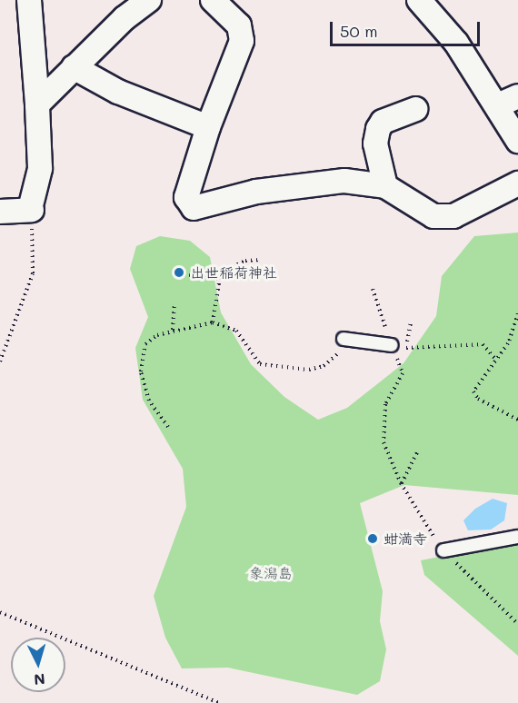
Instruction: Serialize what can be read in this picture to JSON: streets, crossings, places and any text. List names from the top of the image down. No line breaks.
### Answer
{"parks":["象潟島"],"places":["出世稲荷神社","蚶満寺"],"scale_bar":"50 m","north":"bottom"}
